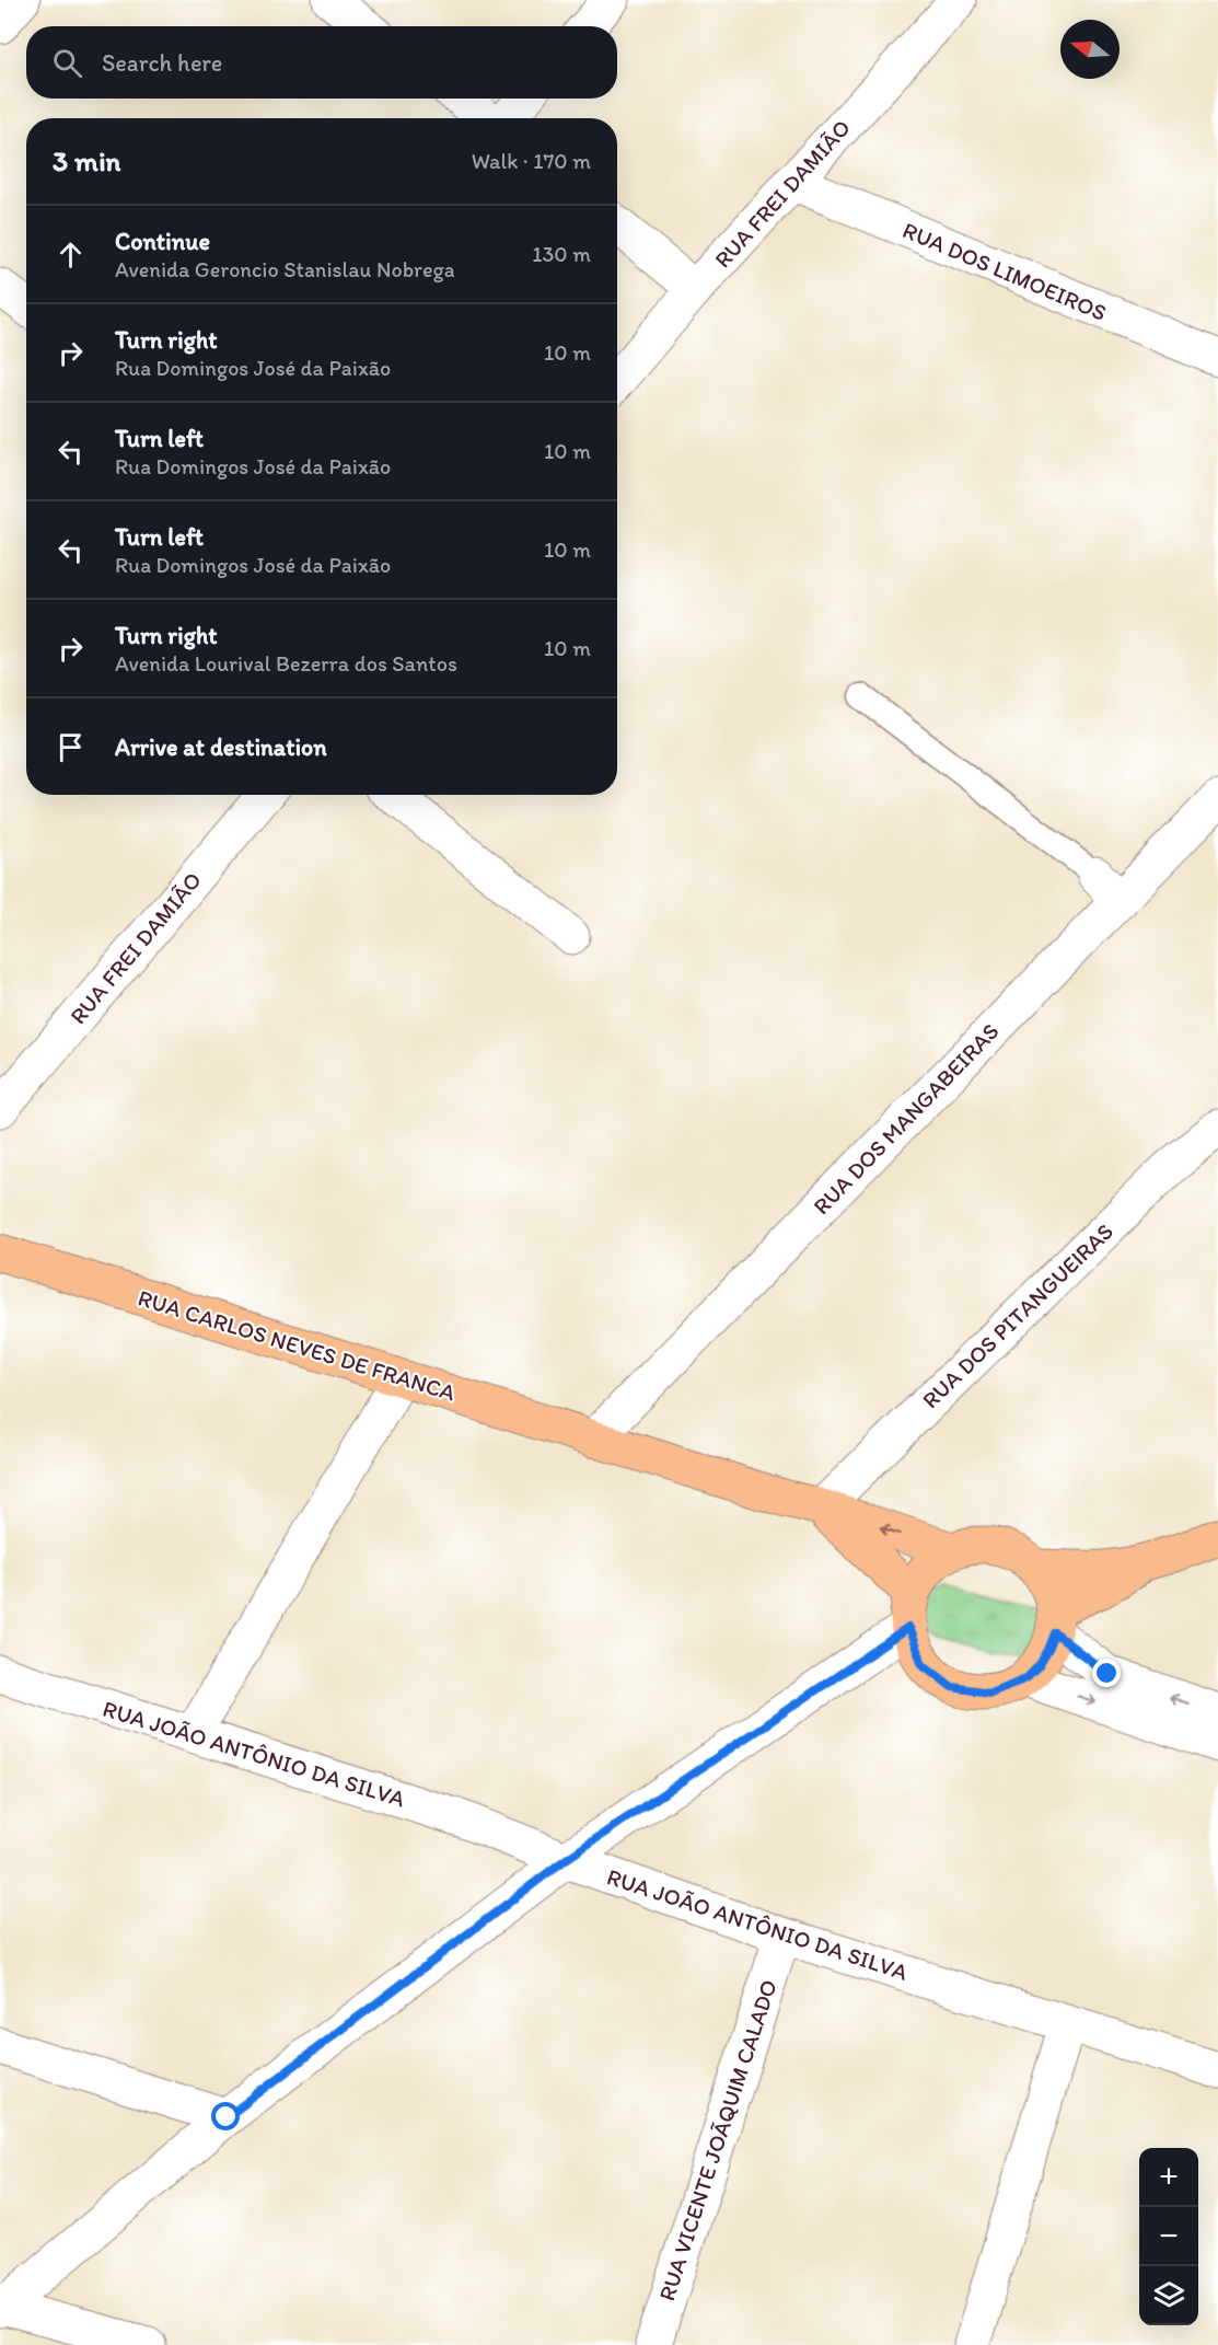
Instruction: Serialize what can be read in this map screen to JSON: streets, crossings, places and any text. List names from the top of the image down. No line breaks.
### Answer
{"streets":{"main road":["RUA CARLOS NEVES DE FRANCA"],"street":["RUA FREI DAMIÃO","RUA DOS LIMOEIROS","RUA DOS MANGABEIRAS","RUA DOS PITANGUEIRAS","RUA JOÃO ANTÔNIO DA SILVA","RUA VICENTE JOÃQUIM CALADO"]},"crossings":[["RUA FREI DAMIÃO","RUA DOS LIMOEIROS"],["RUA DOS MANGABEIRAS","RUA CARLOS NEVES DE FRANCA"],["RUA DOS PITANGUEIRAS","RUA CARLOS NEVES DE FRANCA"],["RUA JOÃO ANTÔNIO DA SILVA","RUA VICENTE JOÃQUIM CALADO"]],"north":"left","page":{"search":"Search here","heading":["3 min","Walk · 170 m"],"list":[["Continue","Avenida Geroncio Stanislau Nobrega","130 m"],["Turn right","Rua Domingos José da Paixão","10 m"],["Turn left","Rua Domingos José da Paixão","10 m"],["Turn left","Rua Domingos José da Paixão","10 m"],["Turn right","Avenida Lourival Bezerra dos Santos","10 m"],"Arrive at destination"],"map_buttons":["+","−"]}}
